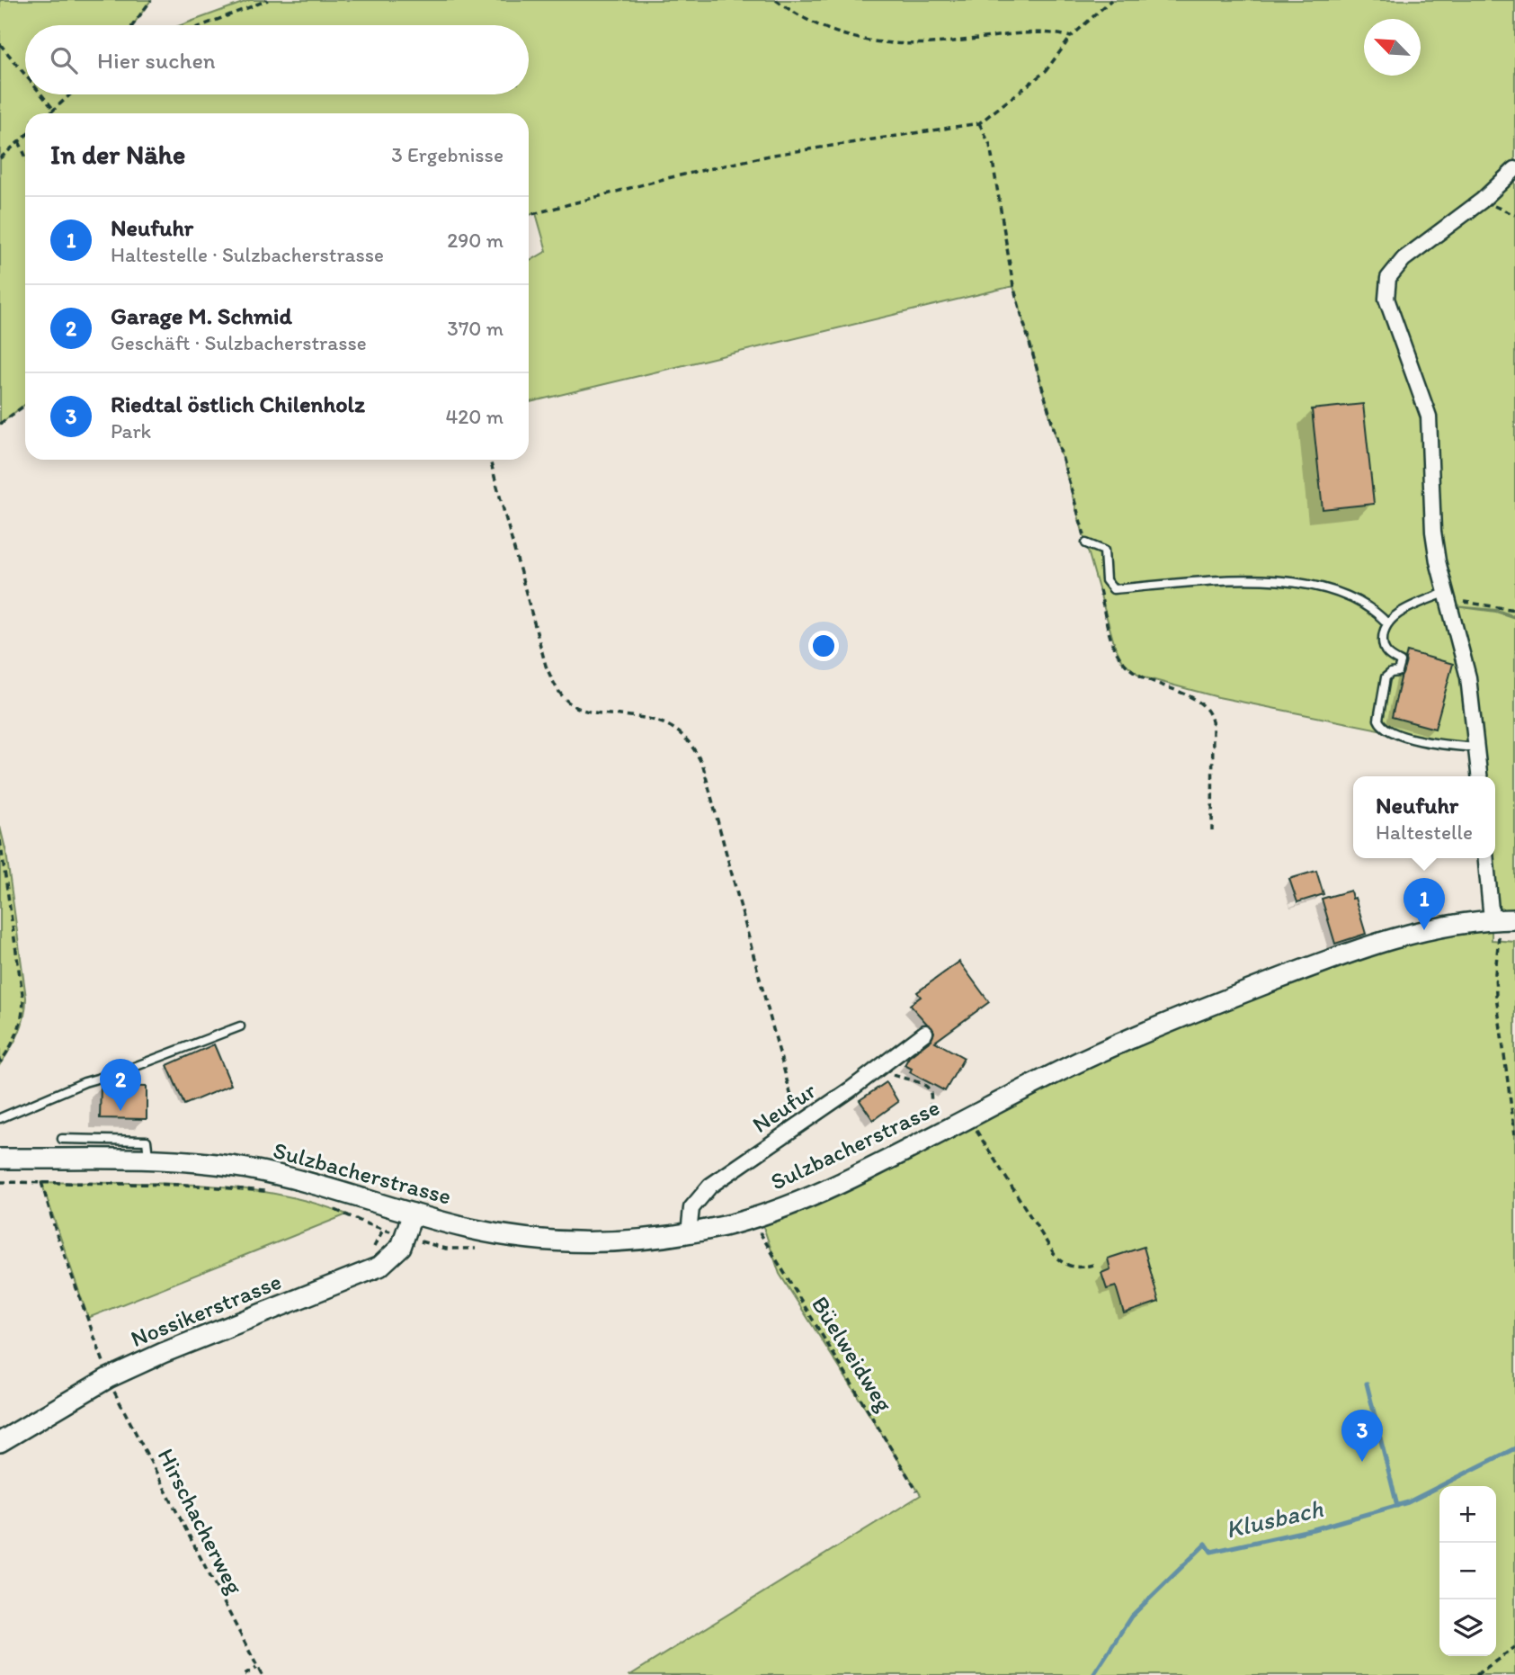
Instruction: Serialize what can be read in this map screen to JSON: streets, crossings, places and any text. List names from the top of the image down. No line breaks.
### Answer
{"streets":{"street":["Neufur","Sulzbacherstrasse","Nossikerstrasse"],"path":["Büelweidweg","Hirschacherweg"]},"crossings":[["Neufur","Sulzbacherstrasse"],["Sulzbacherstrasse","Nossikerstrasse"],["Nossikerstrasse","Hirschacherweg"]],"water":["Klusbach"],"north":"top left","page":{"search":"Hier suchen","heading":["In der Nähe","3 Ergebnisse"],"list":[{"mark":"1","name":"Neufuhr","note":"Haltestelle · Sulzbacherstrasse","value":"290 m"},{"mark":"2","name":"Garage M. Schmid","note":"Geschäft · Sulzbacherstrasse","value":"370 m"},{"mark":"3","name":"Riedtal östlich Chilenholz","note":"Park","value":"420 m"}],"popup":["Neufuhr","Haltestelle"],"pins":["1","2","3"],"map_buttons":["+","−"]}}
